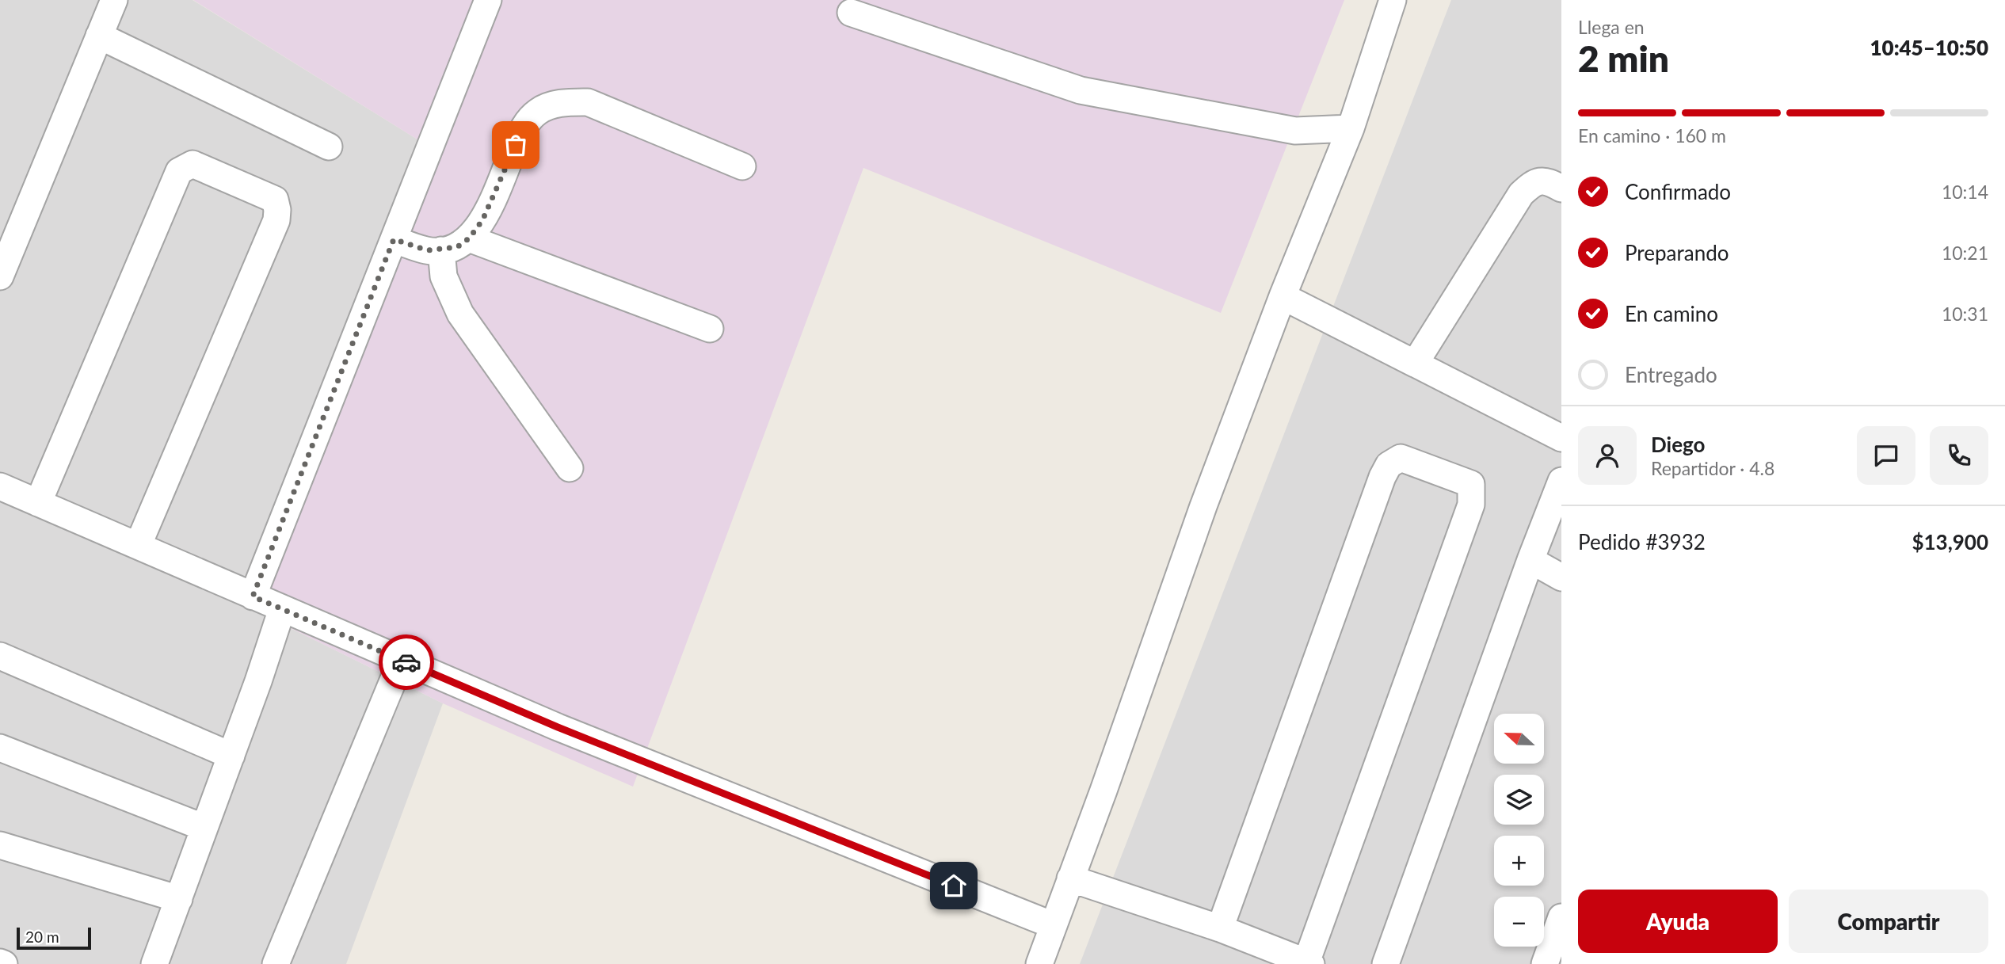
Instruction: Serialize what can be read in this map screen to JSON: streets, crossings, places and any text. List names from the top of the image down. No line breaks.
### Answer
{"scale_bar":"20 m","north":"left","page":{"heading":["2 min","Llega en","10:45–10:50"],"panel":["Diego","Repartidor · 4.8","Pedido #3932","$13,900"],"bar":"En camino · 160 m","list":[["Confirmado","10:14"],["Preparando","10:21"],["En camino","10:31"],"Entregado"],"map_buttons":["+","−"],"buttons":["Ayuda","Compartir"],"scale":"20 m"}}
